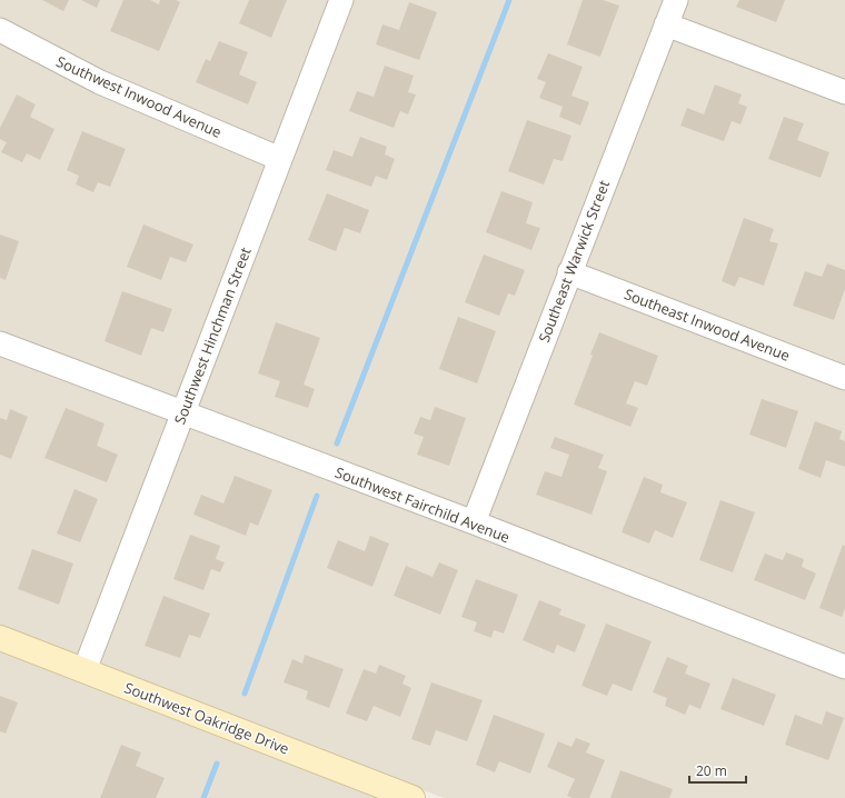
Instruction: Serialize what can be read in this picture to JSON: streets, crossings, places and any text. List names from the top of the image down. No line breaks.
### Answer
{"streets":{"street":["Southwest Inwood Avenue","Southeast Warwick Street","Southeast Inwood Avenue","Southwest Hinchman Street","Southwest Fairchild Avenue","Southwest Oakridge Drive"]},"crossings":[["Southwest Inwood Avenue","Southwest Hinchman Street"],["Southeast Warwick Street","Southeast Inwood Avenue"],["Southeast Warwick Street","Southwest Fairchild Avenue"],["Southwest Hinchman Street","Southwest Fairchild Avenue"],["Southwest Hinchman Street","Southwest Oakridge Drive"]],"scale_bar":"20 m"}
